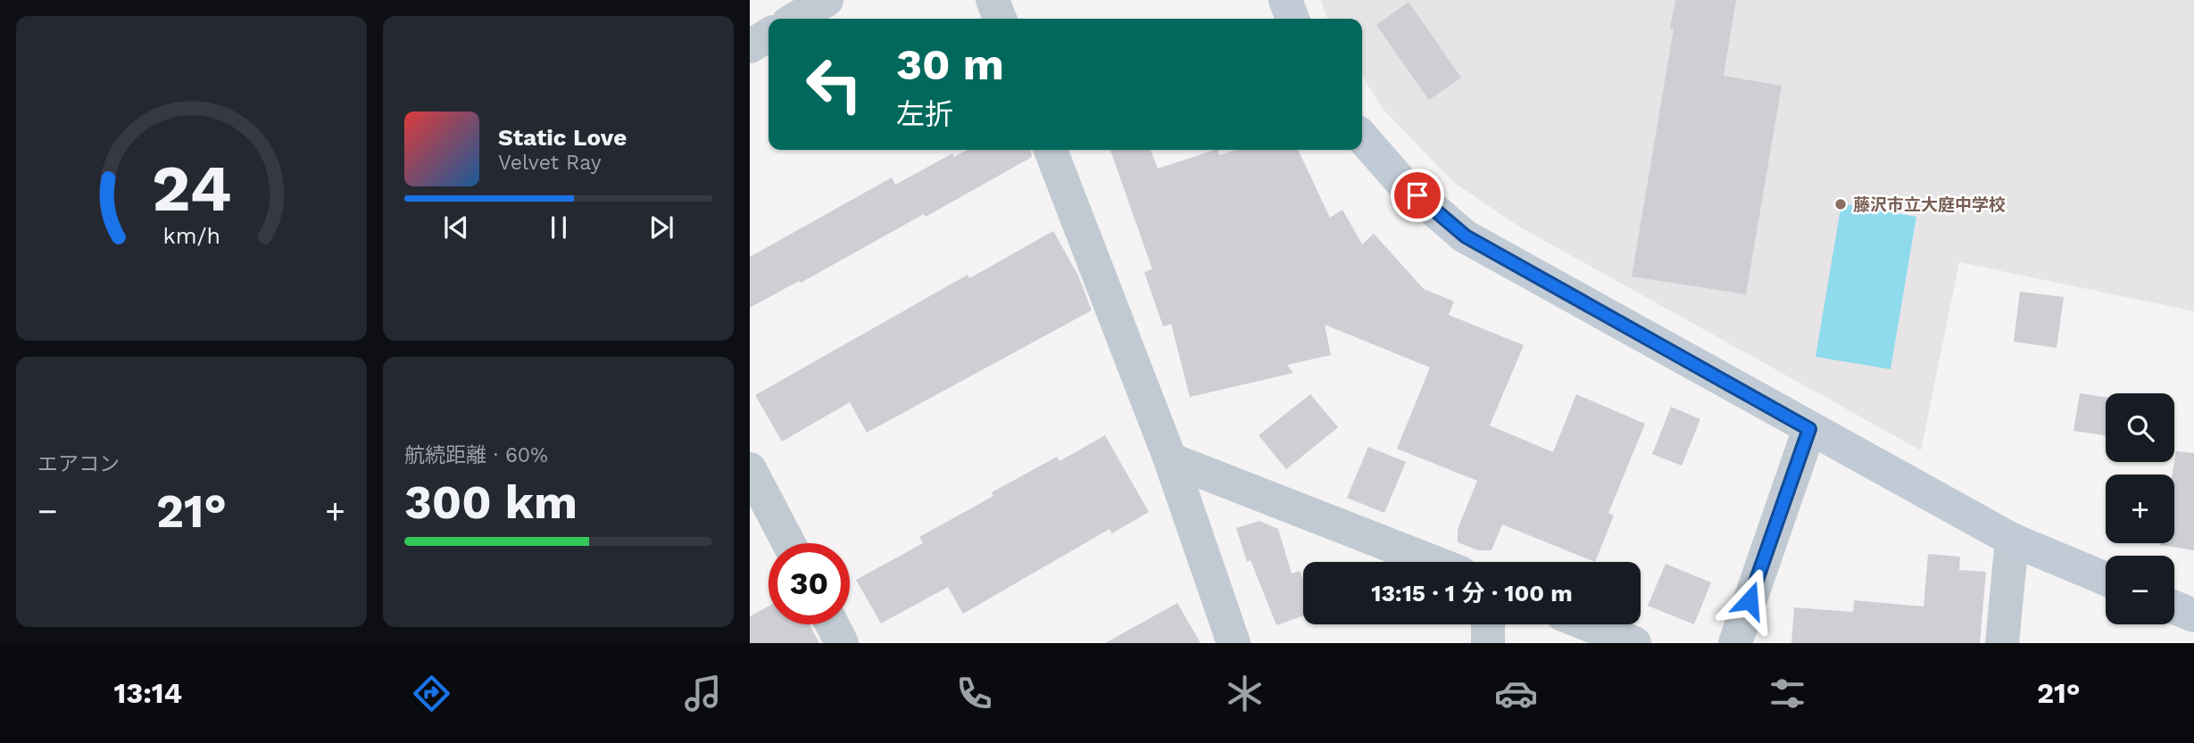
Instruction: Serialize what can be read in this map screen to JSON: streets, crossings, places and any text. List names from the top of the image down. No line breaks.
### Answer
{"places":["藤沢市立大庭中学校"],"page":{"turn":["30 m","左折"],"song":["Static Love","Velvet Ray"],"tile":["エアコン",["航続距離 · 60%","300 km"]],"map_buttons":["+","−"],"heat":["−","21°","+"],"limit":"30","trip":"13:15 · 1 分 · 100 m","tabs":["13:14","21°"],"gauge":["24","km/h"]}}
